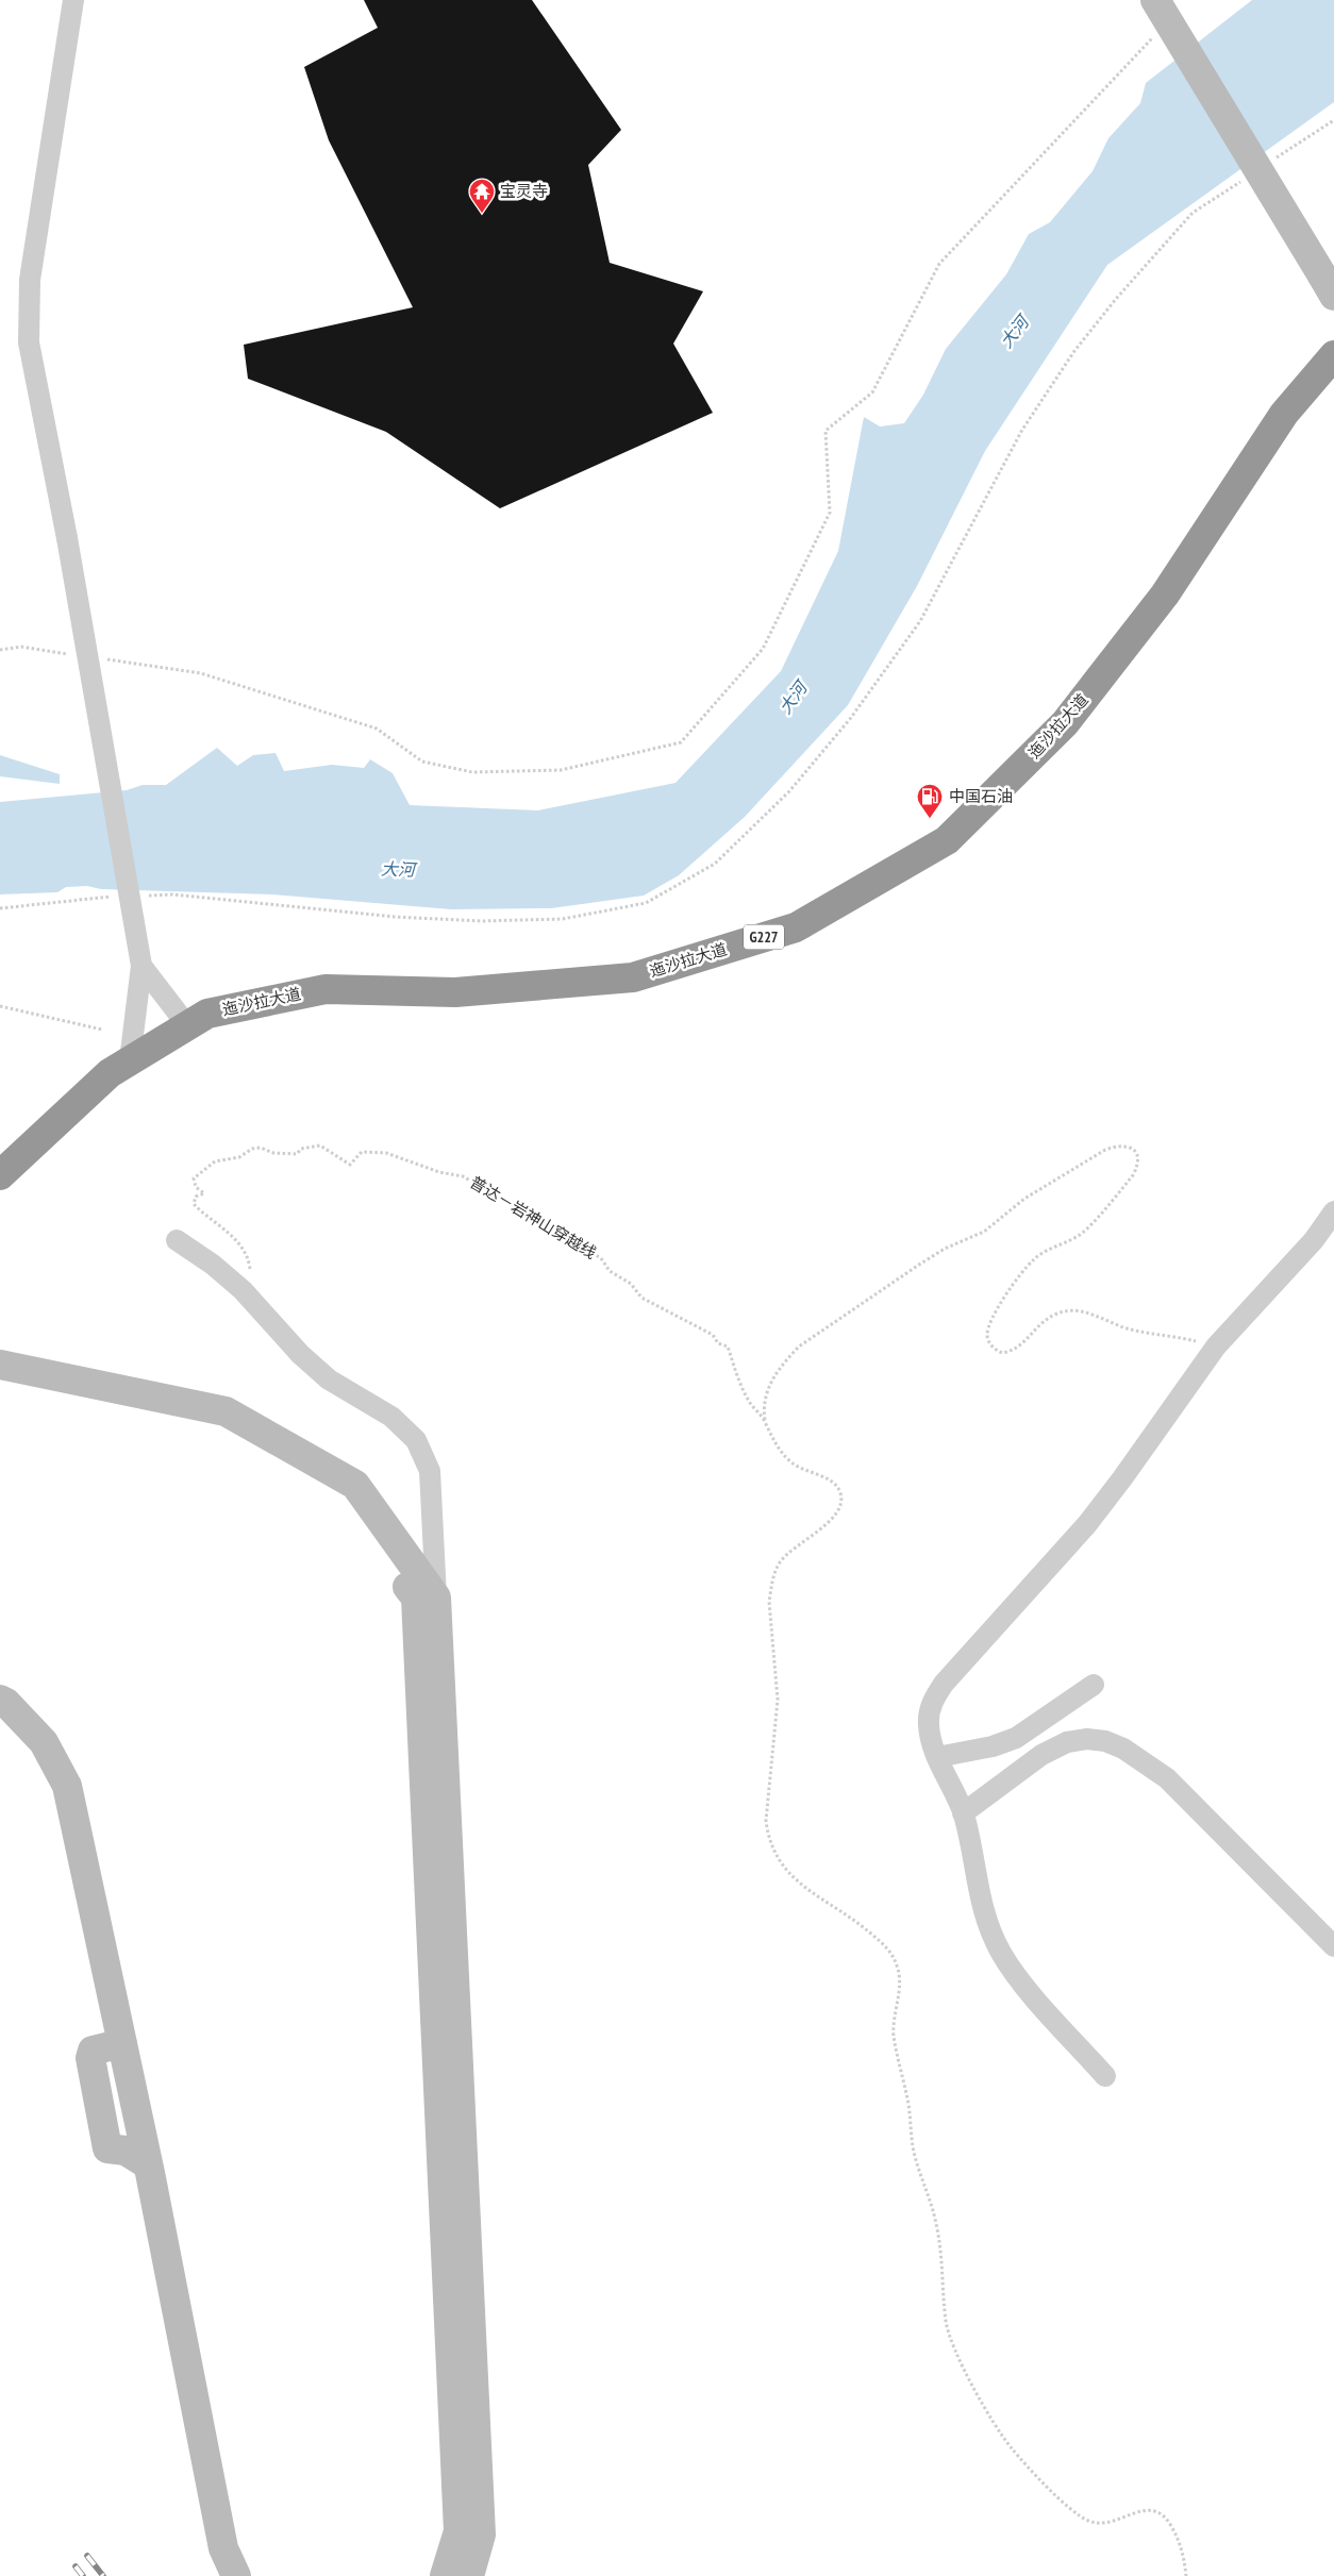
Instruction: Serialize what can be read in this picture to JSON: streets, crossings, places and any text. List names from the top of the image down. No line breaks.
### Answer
{"streets":{"highway":["迤沙拉大道","G227"],"path":["普达－岩神山穿越线"]},"water":["大河"],"places":{"temple":["宝灵寺"],"fuel station":["中国石油"]}}
